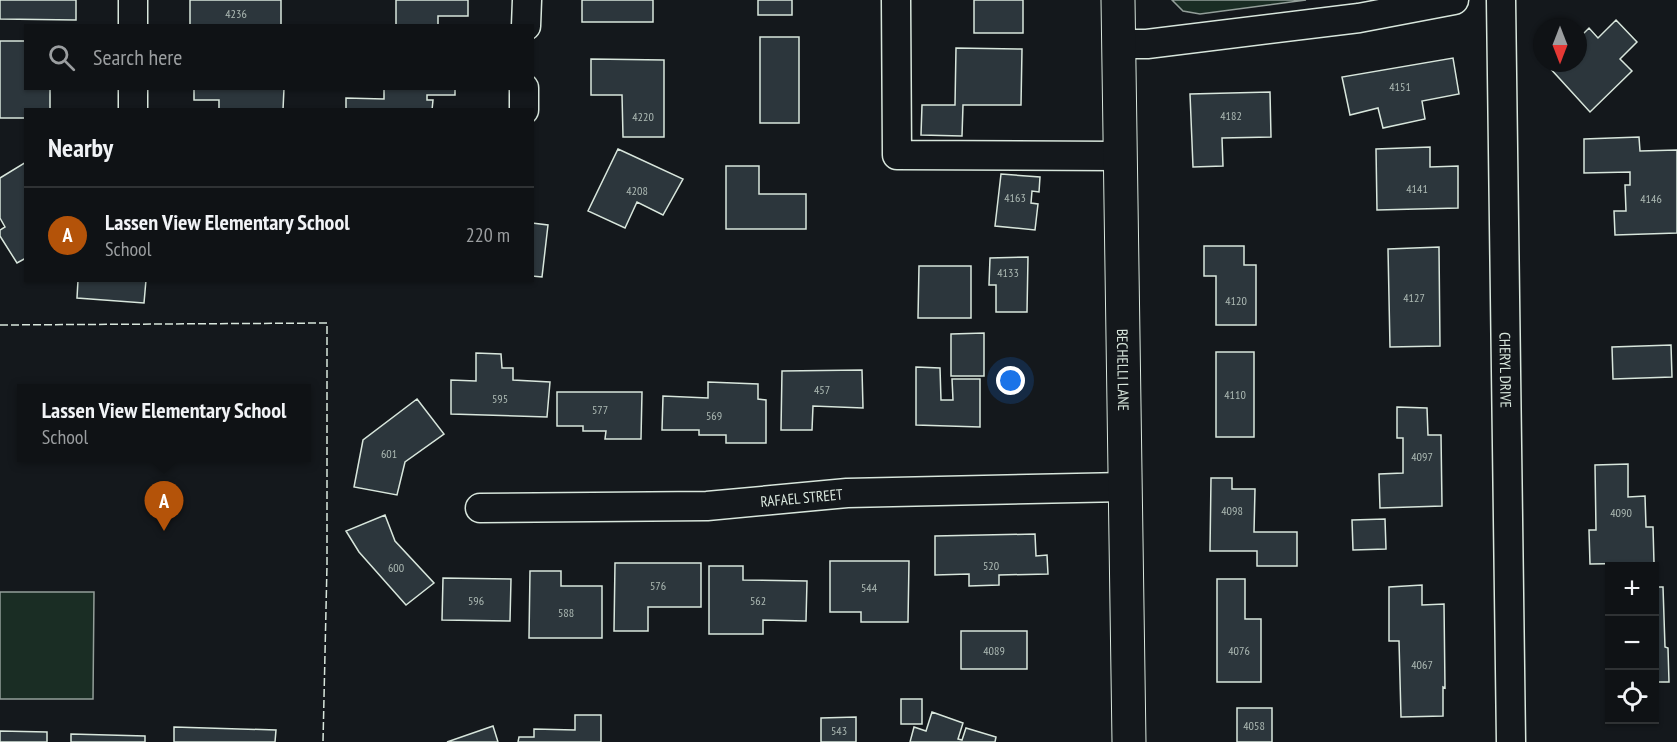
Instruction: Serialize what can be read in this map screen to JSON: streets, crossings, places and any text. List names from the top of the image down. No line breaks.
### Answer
{"streets":{"main road":["BECHELLI LANE"],"street":["CHERYL DRIVE","RAFAEL STREET"]},"crossings":[["BECHELLI LANE","RAFAEL STREET"]],"house_numbers":["4236","4151","4182","4220","4141","4208","4163","4146","4133","4127","4120","457","4110","595","577","569","601","4097","4098","4090","520","600","576","544","596","562","588","4089","4076","4067","4058","543"],"north":"bottom","page":{"search":"Search here","heading":"Nearby","list":[{"mark":"A","name":"Lassen View Elementary School","note":"School","value":"220 m"}],"popup":["Lassen View Elementary School","School"],"pins":"A","map_buttons":["+","−"]}}
